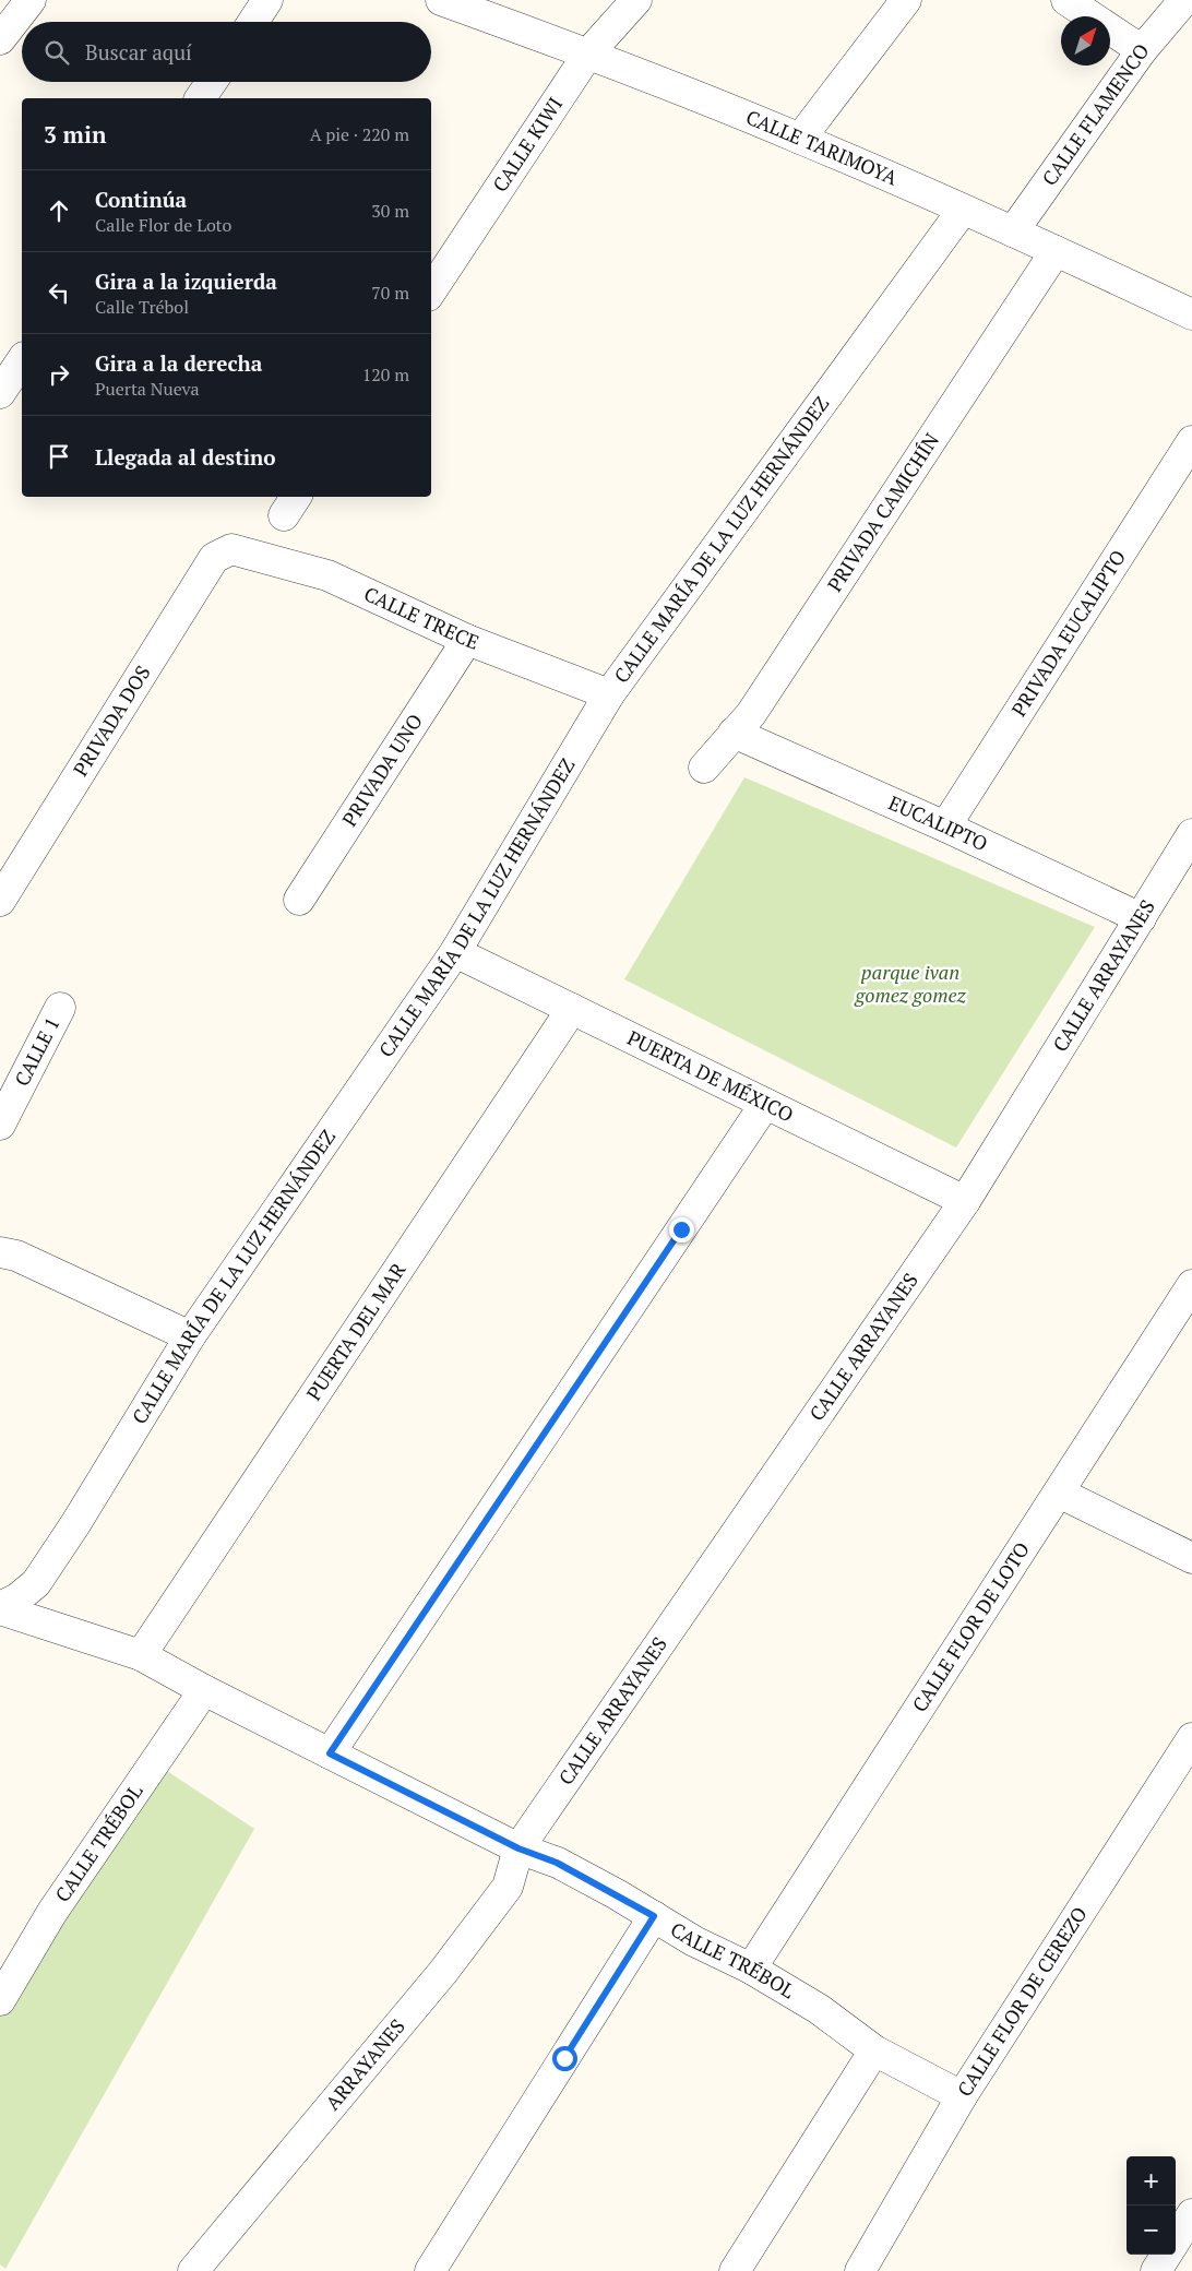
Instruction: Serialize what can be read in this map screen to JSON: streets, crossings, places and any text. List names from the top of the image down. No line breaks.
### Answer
{"streets":{"street":["CALLE FLAMENCO","CALLE KIWI","CALLE TARIMOYA","PRIVADA CAMICHÍN","CALLE MARÍA DE LA LUZ HERNÁNDEZ","CALLE TRECE","PRIVADA EUCALIPTO","PRIVADA DOS","PRIVADA UNO","EUCALIPTO","CALLE ARRAYANES","CALLE 1","PUERTA DE MÉXICO","PUERTA DEL MAR","CALLE FLOR DE LOTO","CALLE TRÉBOL","CALLE FLOR DE CEREZO","ARRAYANES"]},"crossings":[["CALLE FLAMENCO","CALLE TARIMOYA"],["CALLE KIWI","CALLE TARIMOYA"],["CALLE TARIMOYA","PRIVADA CAMICHÍN"],["CALLE TARIMOYA","CALLE MARÍA DE LA LUZ HERNÁNDEZ"],["PRIVADA CAMICHÍN","EUCALIPTO"],["CALLE MARÍA DE LA LUZ HERNÁNDEZ","CALLE TRECE"],["CALLE MARÍA DE LA LUZ HERNÁNDEZ","PUERTA DE MÉXICO"],["CALLE MARÍA DE LA LUZ HERNÁNDEZ","CALLE TRÉBOL"],["CALLE TRECE","PRIVADA DOS"],["CALLE TRECE","PRIVADA UNO"],["PRIVADA EUCALIPTO","EUCALIPTO"],["EUCALIPTO","CALLE ARRAYANES"],["CALLE ARRAYANES","PUERTA DE MÉXICO"],["CALLE ARRAYANES","CALLE TRÉBOL"],["CALLE ARRAYANES","ARRAYANES"],["PUERTA DE MÉXICO","PUERTA DEL MAR"],["PUERTA DEL MAR","CALLE TRÉBOL"],["CALLE FLOR DE LOTO","CALLE TRÉBOL"],["CALLE TRÉBOL","CALLE FLOR DE CEREZO"],["CALLE TRÉBOL","ARRAYANES"]],"parks":["parque ivan gomez gomez"],"north":"top right","page":{"search":"Buscar aquí","heading":["3 min","A pie · 220 m"],"list":[["Continúa","Calle Flor de Loto","30 m"],["Gira a la izquierda","Calle Trébol","70 m"],["Gira a la derecha","Puerta Nueva","120 m"],"Llegada al destino"],"map_buttons":["+","−"]}}
